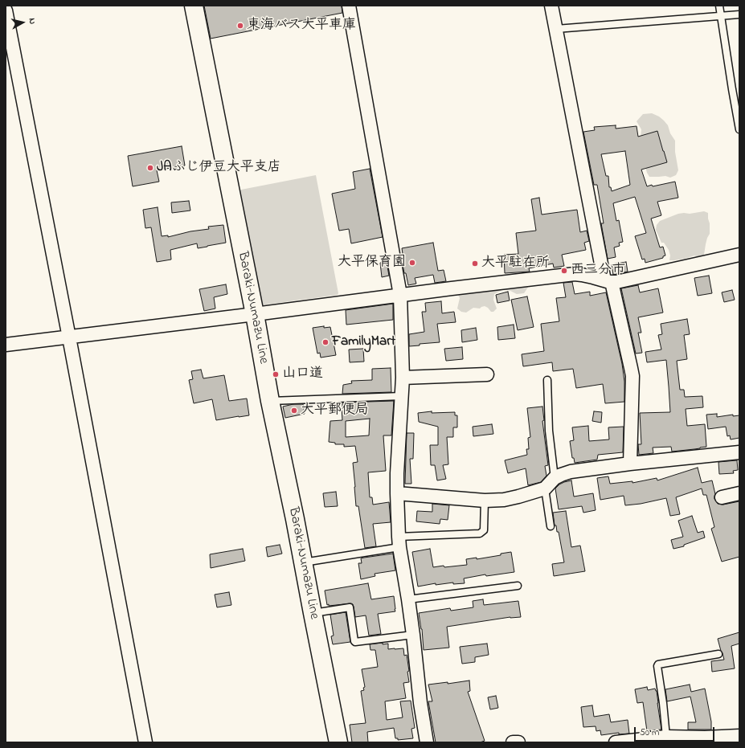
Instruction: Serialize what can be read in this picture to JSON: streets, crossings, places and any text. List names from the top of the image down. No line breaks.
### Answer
{"streets":{"main road":["Baraki-Numazu Line"]},"places":["東海バス大平車庫","JAふじ伊豆大平支店","大平保育園","大平駐在所","西三分市","FamilyMart","山口道","大平郵便局"],"scale_bar":"50 m","north":"right"}
